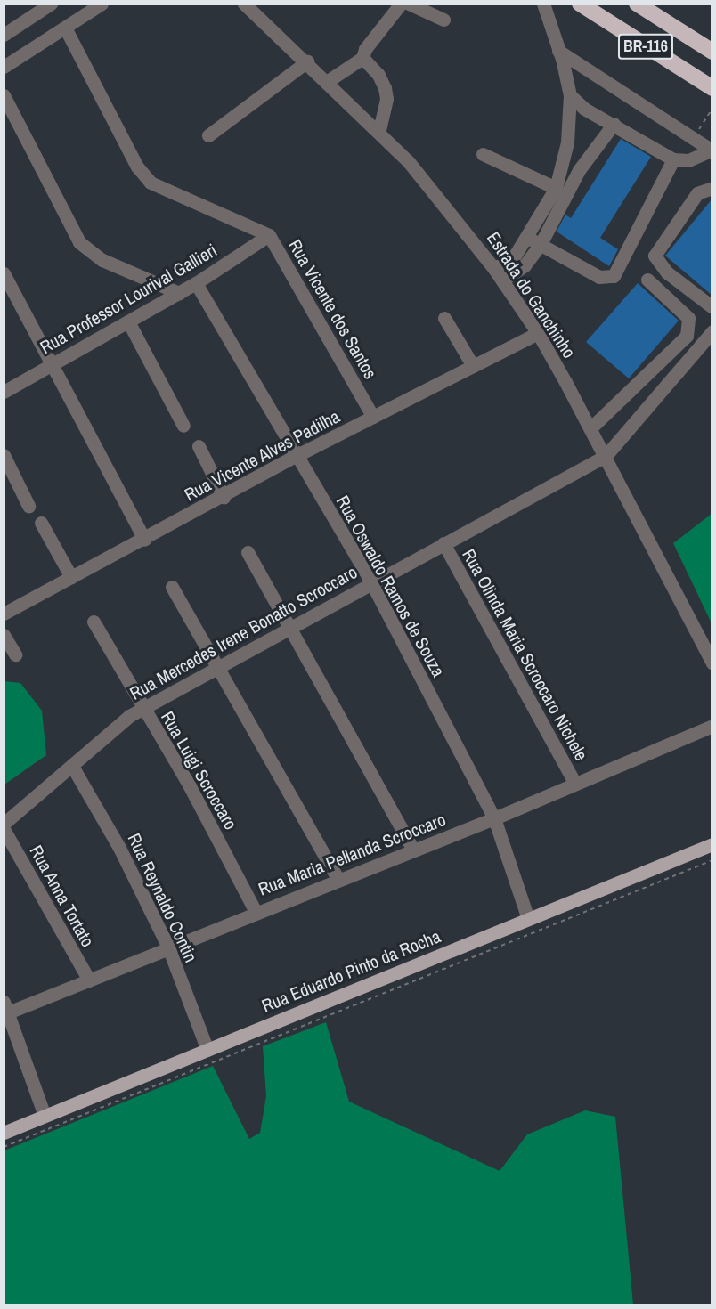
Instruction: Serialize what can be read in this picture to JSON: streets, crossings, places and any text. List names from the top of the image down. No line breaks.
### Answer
{"streets":{"highway":["BR-116"],"main road":["Rua Eduardo Pinto da Rocha"],"street":["Estrada do Ganchinho","Rua Professor Lourival Gallieri","Rua Vicente dos Santos","Rua Vicente Alves Padilha","Rua Oswaldo Ramos de Souza","Rua Mercedes Irene Bonatto Scroccaro","Rua Olinda Maria Scroccaro Nichele","Rua Luigi Scroccaro","Rua Maria Pellanda Scroccaro","Rua Anna Tortato","Rua Reynaldo Contin"]},"crossings":[["Estrada do Ganchinho","Rua Vicente Alves Padilha"],["Estrada do Ganchinho","Rua Mercedes Irene Bonatto Scroccaro"],["Rua Professor Lourival Gallieri","Rua Vicente dos Santos"],["Rua Professor Lourival Gallieri","Rua Oswaldo Ramos de Souza"],["Rua Vicente dos Santos","Rua Vicente Alves Padilha"],["Rua Vicente Alves Padilha","Rua Oswaldo Ramos de Souza"],["Rua Oswaldo Ramos de Souza","Rua Mercedes Irene Bonatto Scroccaro"],["Rua Oswaldo Ramos de Souza","Rua Maria Pellanda Scroccaro"],["Rua Oswaldo Ramos de Souza","Rua Eduardo Pinto da Rocha"],["Rua Mercedes Irene Bonatto Scroccaro","Rua Olinda Maria Scroccaro Nichele"],["Rua Mercedes Irene Bonatto Scroccaro","Rua Luigi Scroccaro"],["Rua Mercedes Irene Bonatto Scroccaro","Rua Reynaldo Contin"],["Rua Olinda Maria Scroccaro Nichele","Rua Maria Pellanda Scroccaro"],["Rua Luigi Scroccaro","Rua Maria Pellanda Scroccaro"],["Rua Maria Pellanda Scroccaro","Rua Anna Tortato"],["Rua Maria Pellanda Scroccaro","Rua Reynaldo Contin"],["Rua Reynaldo Contin","Rua Eduardo Pinto da Rocha"]]}
